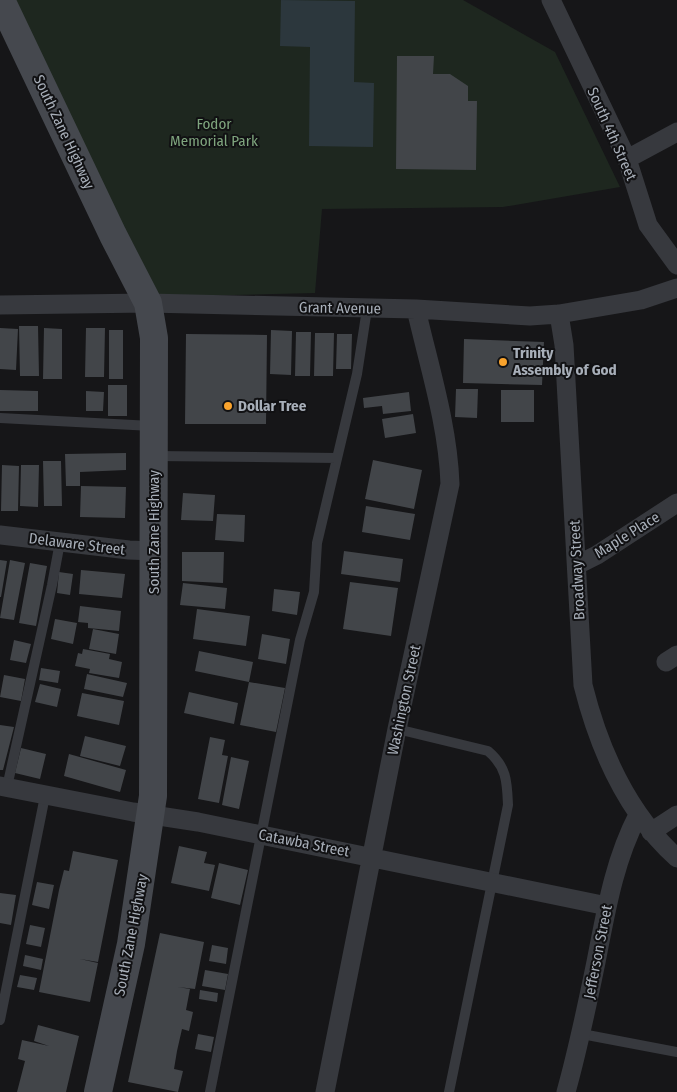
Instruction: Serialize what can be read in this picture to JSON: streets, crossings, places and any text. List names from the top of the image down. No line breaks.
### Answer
{"streets":{"street":["South Zane Highway","South 4th Street","Grant Avenue","Maple Place","Delaware Street","Broadway Street","Washington Street","Catawba Street","Jefferson Street"]},"crossings":[["South Zane Highway","Grant Avenue"],["South Zane Highway","Delaware Street"],["South Zane Highway","Catawba Street"],["Grant Avenue","Broadway Street"],["Grant Avenue","Washington Street"],["Maple Place","Broadway Street"],["Broadway Street","Jefferson Street"],["Washington Street","Catawba Street"],["Catawba Street","Jefferson Street"]],"parks":["Fodor Memorial Park"],"places":["Trinity Assembly of God","Dollar Tree"]}
